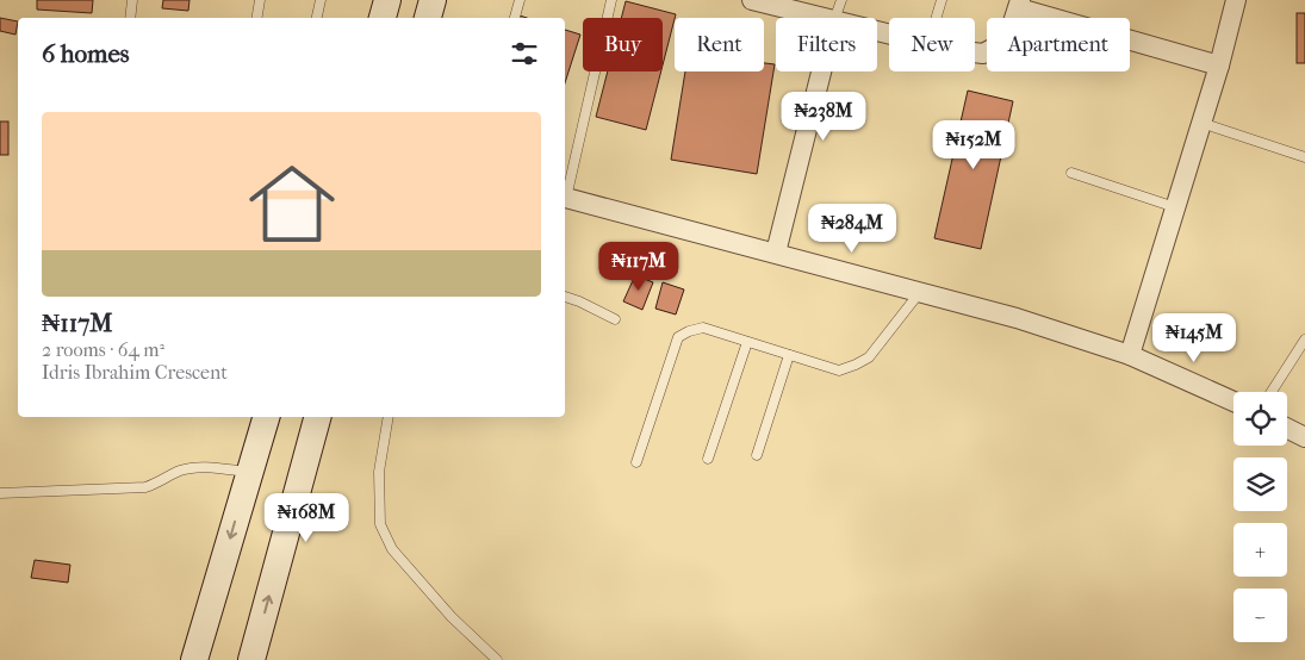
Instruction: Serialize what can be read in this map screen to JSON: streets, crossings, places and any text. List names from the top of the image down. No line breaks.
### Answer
{"page":{"chip":["Buy","Rent","Filters","New","Apartment"],"heading":"6 homes","list":[{"name":"₦117M","note":"2 rooms · 64 m² · Idris Ibrahim Crescent"}],"price":["₦238M","₦152M","₦284M","₦117M","₦145M","₦168M"],"map_buttons":["+","−"]}}
